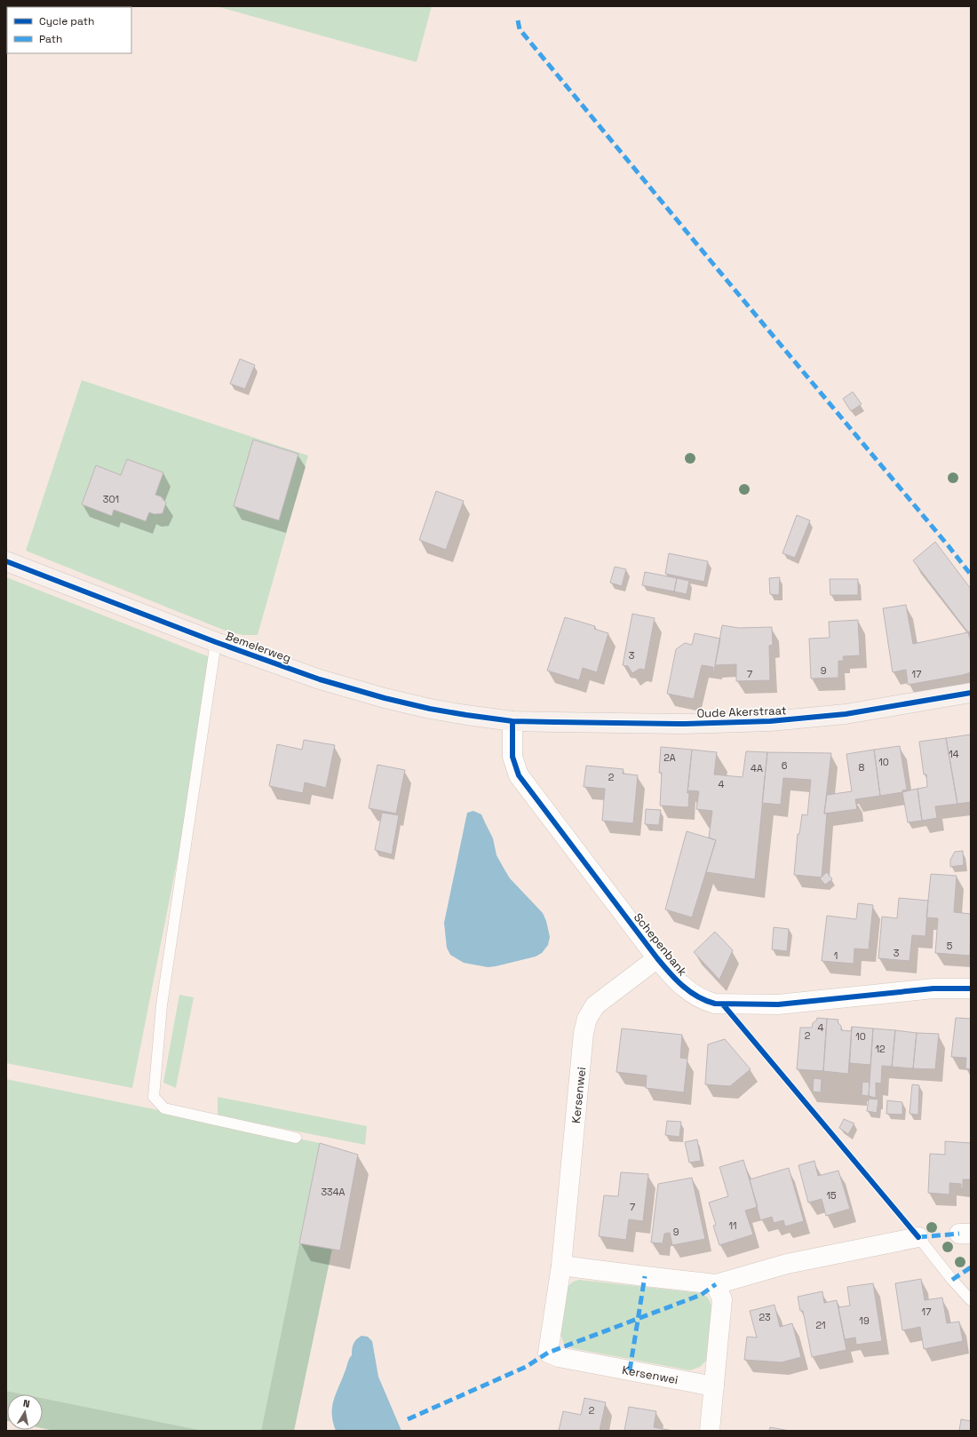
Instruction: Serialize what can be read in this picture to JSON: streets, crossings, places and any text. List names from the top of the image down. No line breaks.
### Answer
{"streets":{"street":["Bemelerweg","Oude Akerstraat","Schepenbank","Kersenwei"]},"crossings":[["Bemelerweg","Oude Akerstraat"],["Bemelerweg","Schepenbank"],["Oude Akerstraat","Schepenbank"],["Schepenbank","Kersenwei"]],"house_numbers":["301","3","9","7","17","14","2A","10","6","8","4A","2","4","5","3","1","4","2","10","12","334A","15","7","11","9","17","23","19","21","2"],"legend":["Cycle path","Path"],"north":"top"}
